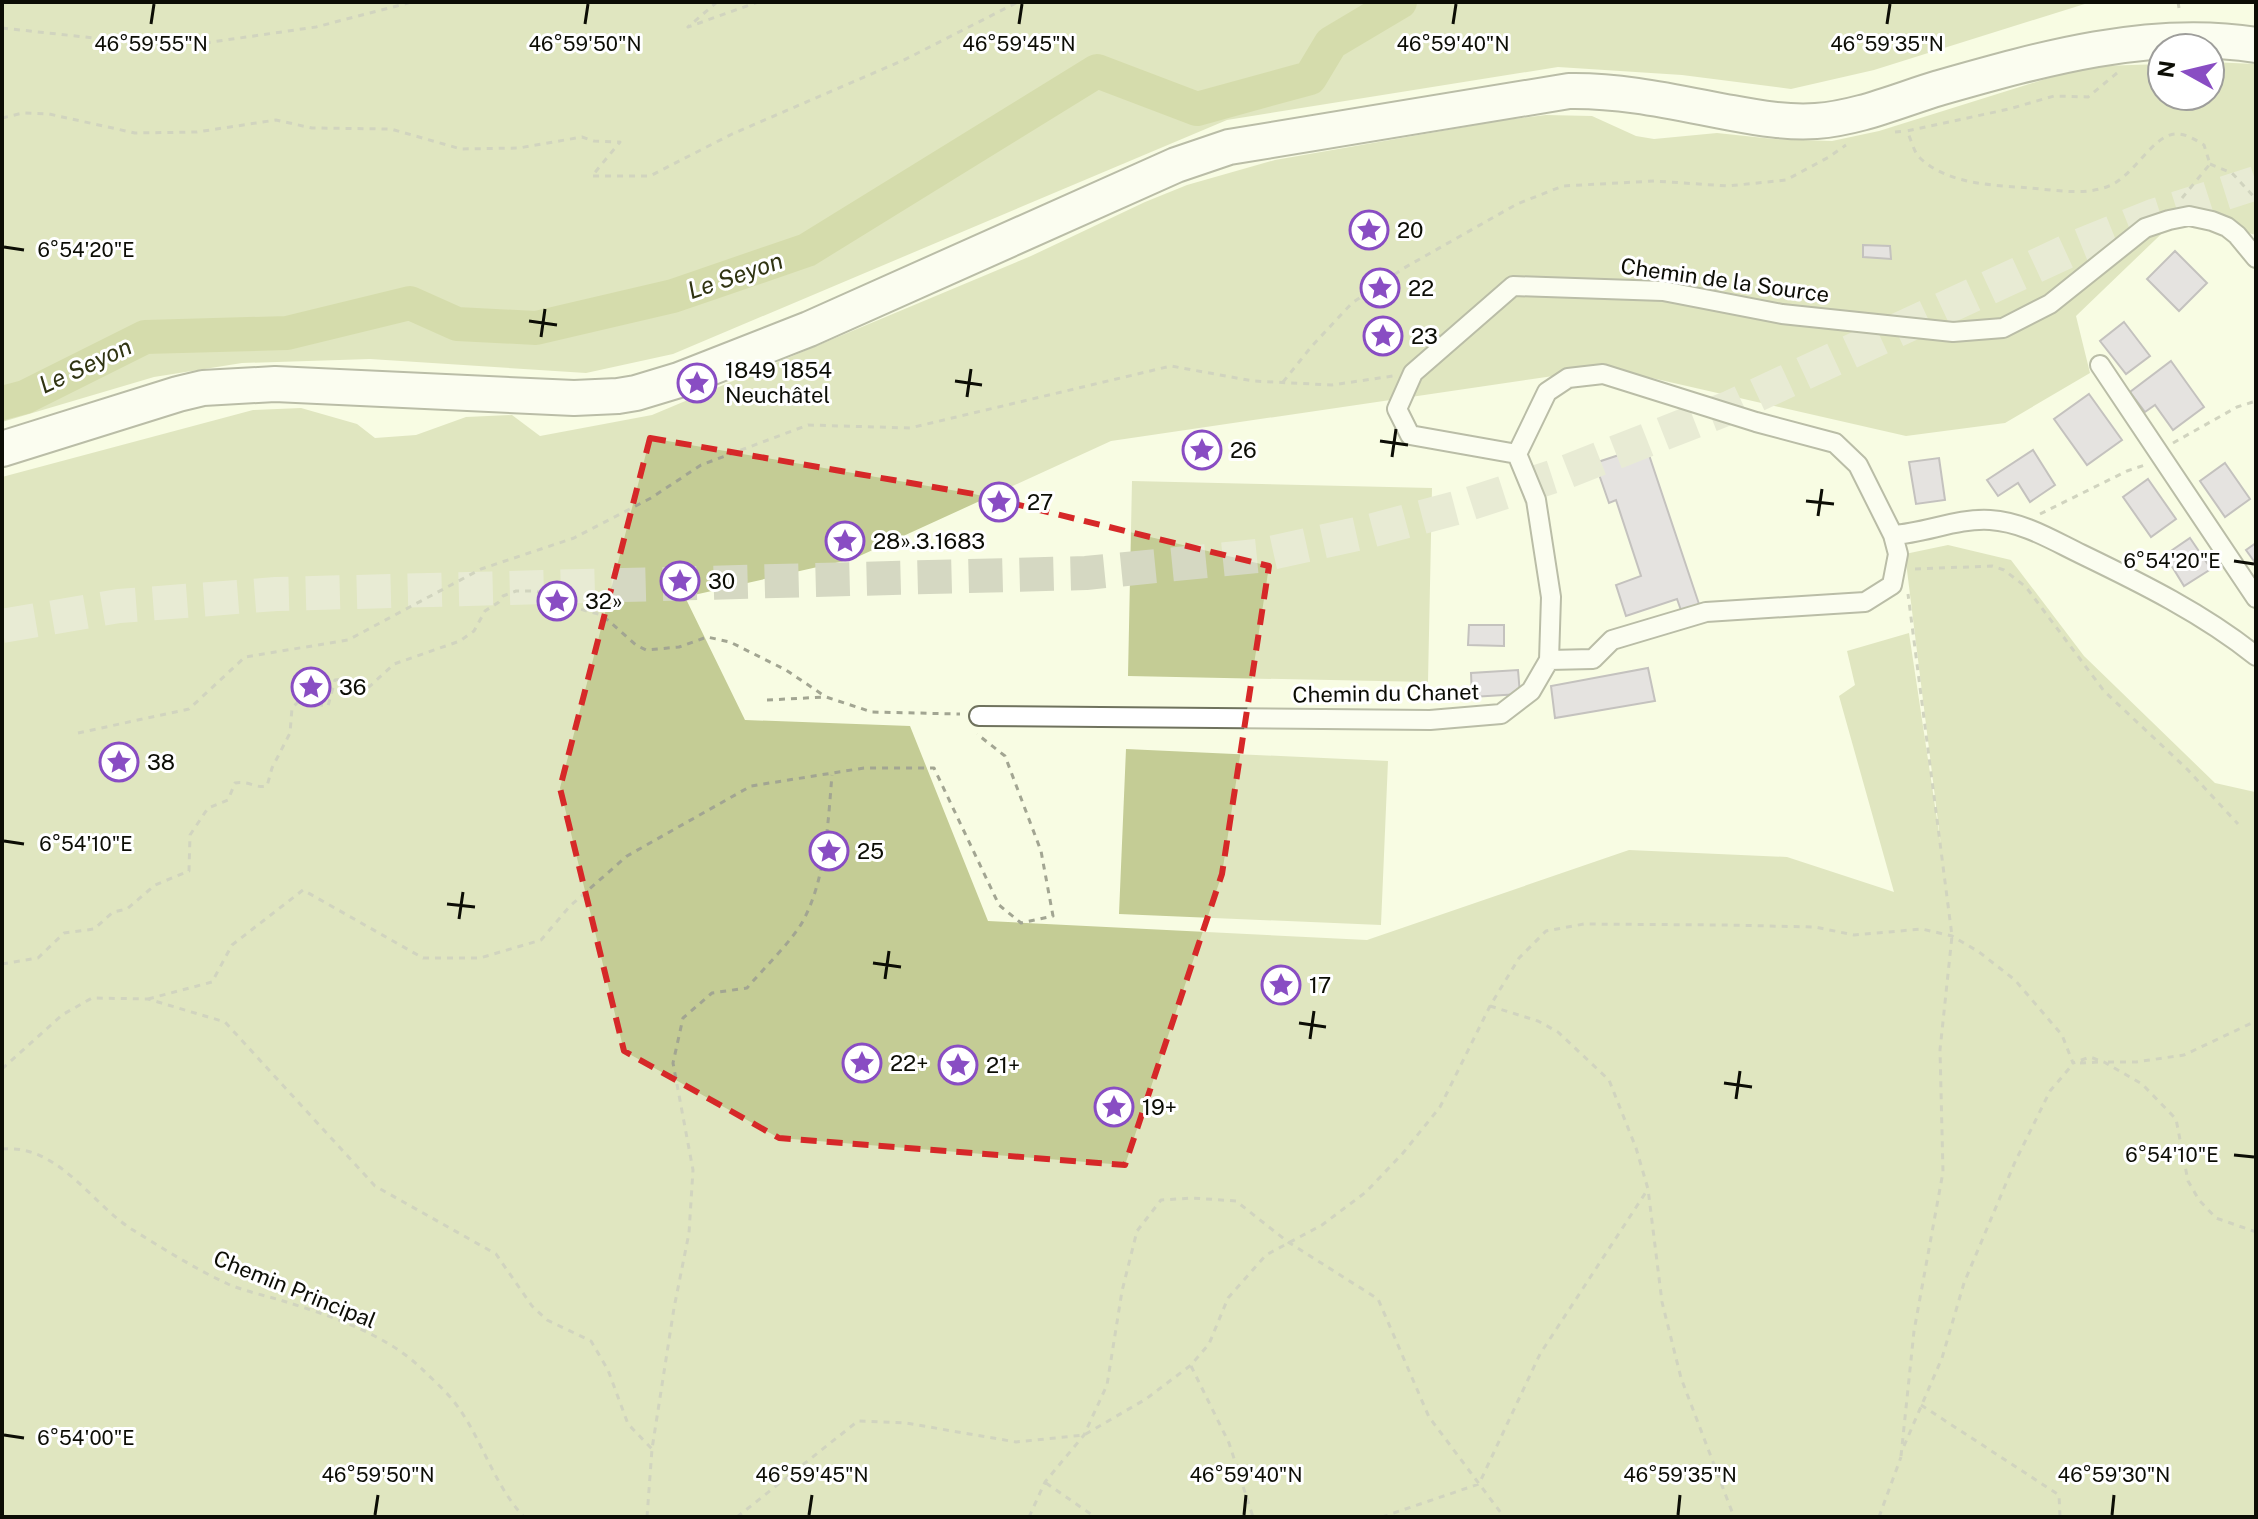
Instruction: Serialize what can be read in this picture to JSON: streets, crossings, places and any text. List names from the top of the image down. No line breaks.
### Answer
{"streets":{"street":["Chemin de la Source","Chemin du Chanet"],"path":["Chemin Principal"]},"water":["Le Seyon"],"places":{"place":["20","22","23","1849 1854 Neuchâtel","26","27","28».3.1683","30","32»","36","38","25","17","22+","21+","19+"]},"north":"left","coordinates":["46°59'55\"N","46°59'50\"N","46°59'45\"N","46°59'40\"N","46°59'35\"N","6°54'20\"E","6°54'10\"E","6°54'00\"E","46°59'30\"N"]}
